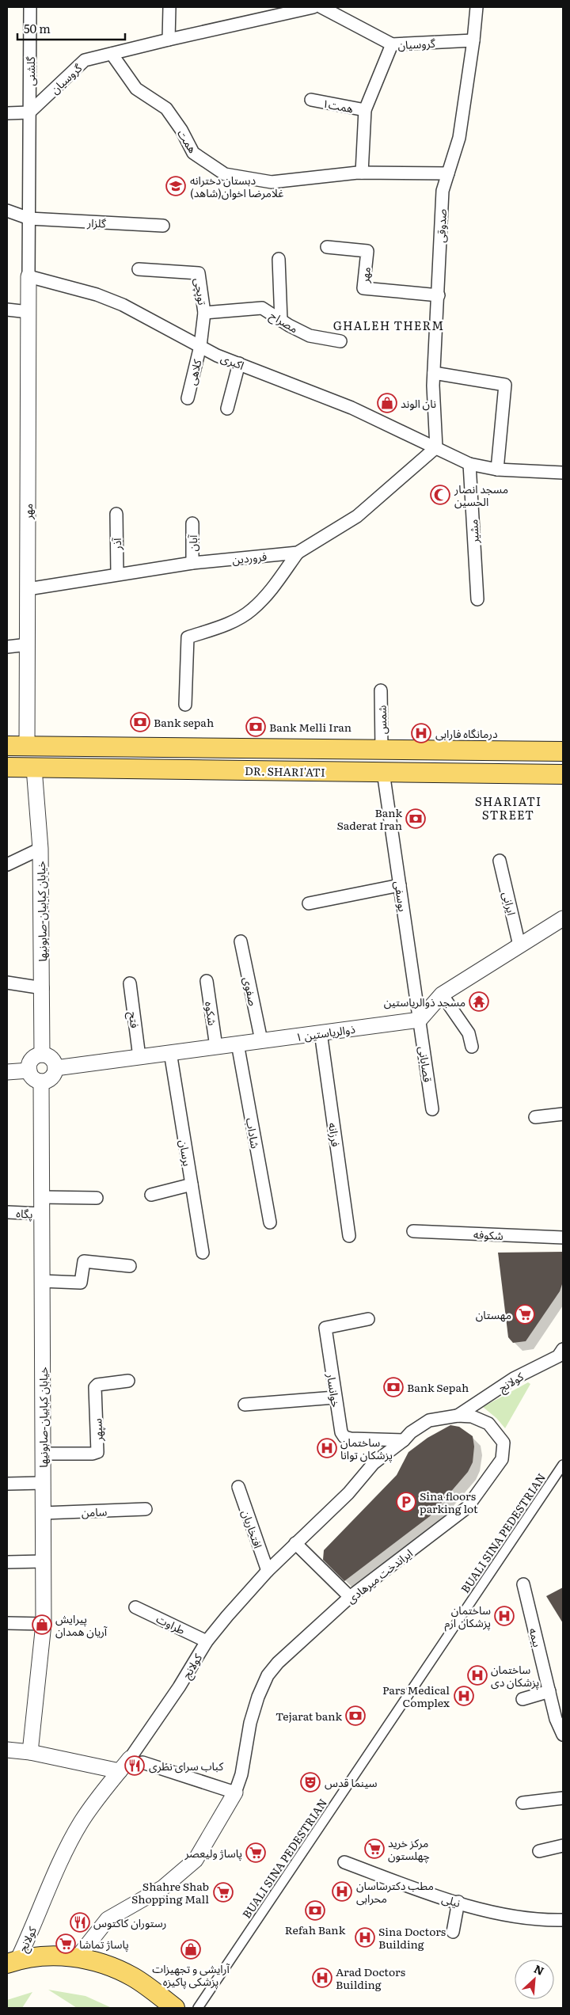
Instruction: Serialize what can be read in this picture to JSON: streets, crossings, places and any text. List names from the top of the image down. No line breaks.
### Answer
{"streets":{"main road":["DR. SHARI'ATI"],"street":["گروسیان","گلشنی","همت۱","همت","گلزار","صدوقی","مهر","توپچی","مصراح","اکبری","کلاهی","مشیر","آبان","آذر","فروردین","شمس","یوسفی","ایرانی","خیابان کبابیان-صابونیها","صفوی","شکوه","فتح","ذوالریاستین ۱","قصابانی","شاداب","فرزانه","برسان","پگاه","شکوفه","کولانج","خوانسار","سپهر","سامن","افتخاریان","BUALI SINA PEDESTRIAN","ایراندخت میرهادی","طراوت","بیمه","نیلی"]},"crossings":[["گروسیان","گلشنی"],["گروسیان","همت"],["گروسیان","صدوقی"],["همت","صدوقی"],["صدوقی","مهر"],["صدوقی","اکبری"],["صدوقی","فروردین"],["مهر","اکبری"],["مهر","فروردین"],["مهر","DR. SHARI'ATI"],["توپچی","مصراح"],["توپچی","اکبری"],["توپچی","کلاهی"],["اکبری","کلاهی"],["اکبری","مشیر"],["اکبری","فروردین"],["آبان","فروردین"],["آذر","فروردین"],["شمس","DR. SHARI'ATI"],["DR. SHARI'ATI","یوسفی"],["DR. SHARI'ATI","خیابان کبابیان-صابونیها"],["یوسفی","ذوالریاستین ۱"],["یوسفی","قصابانی"],["خیابان کبابیان-صابونیها","ذوالریاستین ۱"],["خیابان کبابیان-صابونیها","پگاه"],["خیابان کبابیان-صابونیها","سپهر"],["خیابان کبابیان-صابونیها","سامن"],["صفوی","ذوالریاستین ۱"],["شکوه","ذوالریاستین ۱"],["فتح","ذوالریاستین ۱"],["ذوالریاستین ۱","قصابانی"],["ذوالریاستین ۱","شاداب"],["ذوالریاستین ۱","فرزانه"],["ذوالریاستین ۱","برسان"],["کولانج","خوانسار"],["کولانج","افتخاریان"],["کولانج","ایراندخت میرهادی"],["کولانج","طراوت"]],"districts":["GHALEH THERM","SHARIATI STREET"],"places":{"school or university":["دبستان دخترانه غلامرضا اخوان(شاهد)"],"shop":["نان الوند","پیرایش آریان همدان","آرایشی و تجهیزات پزشکی پاکیزه"],"mosque":["مسجد انصار الحسین"],"bank":["Bank sepah","Bank Melli Iran","Bank Saderat Iran","Bank Sepah","Tejarat bank","Refah Bank"],"hospital":["درمانگاه فارابی","ساختمان پزشکان توانا","ساختمان پزشکان ارم","ساختمان پزشکان دی","Pars Medical Complex","مطب دکترساسان محرابی","Sina Doctors Building","Arad Doctors Building"],"temple":["مسجد ذوالریاستین"],"supermarket":["مهستان","مرکز خرید چهلستون","پاساژ ولیعصر","Shahre Shab Shopping Mall","پاساژ تماشا"],"parking":["Sina floors parking lot"],"restaurant":["کباب سرای نظری","رستوران کاکتوس"],"theatre":["سینما قدس"]},"scale_bar":"50 m","north":"top right"}
